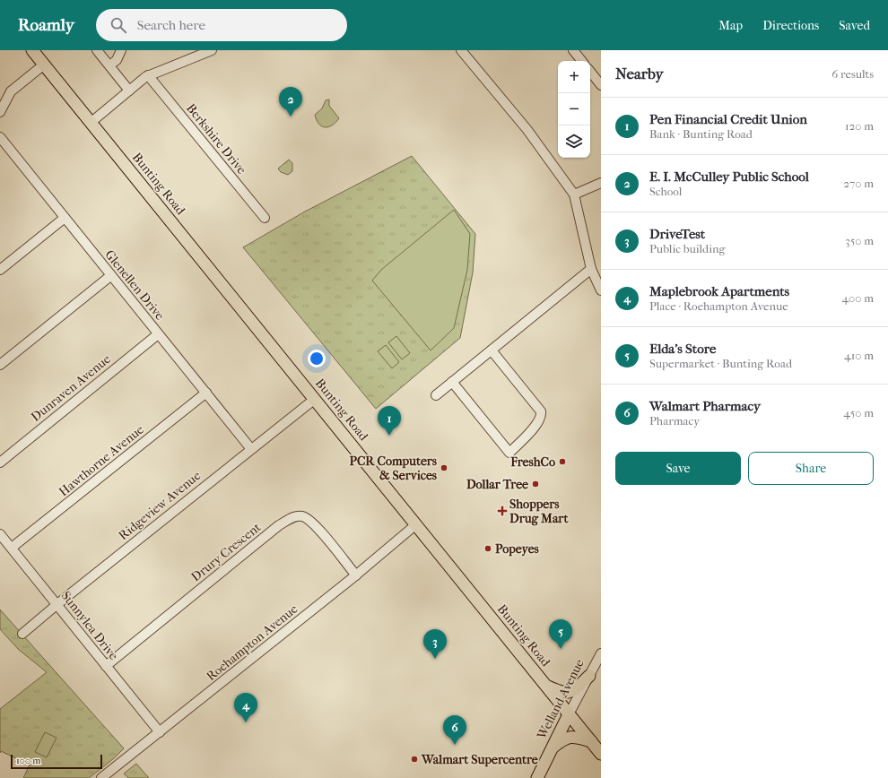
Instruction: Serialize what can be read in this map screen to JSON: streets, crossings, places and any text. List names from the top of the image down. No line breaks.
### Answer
{"streets":{"main road":["Bunting Road","Welland Avenue"],"street":["Berkshire Drive","Glenellen Drive","Dunraven Avenue","Hawthorne Avenue","Ridgeview Avenue","Drury Crescent","Sunnylea Drive","Roehampton Avenue"]},"crossings":[["Bunting Road","Ridgeview Avenue"],["Bunting Road","Roehampton Avenue"],["Bunting Road","Welland Avenue"],["Glenellen Drive","Dunraven Avenue"],["Glenellen Drive","Hawthorne Avenue"],["Glenellen Drive","Ridgeview Avenue"],["Hawthorne Avenue","Sunnylea Drive"],["Ridgeview Avenue","Sunnylea Drive"],["Drury Crescent","Sunnylea Drive"],["Drury Crescent","Roehampton Avenue"],["Sunnylea Drive","Roehampton Avenue"]],"places":{"other":["FreshCo","PCR Computers & Services","Dollar Tree","Popeyes","Walmart Supercentre"],"health":["Shoppers Drug Mart"]},"scale_bar":"100 m","page":{"header":"Roamly","search":"Search here","nav":["Map","Directions","Saved"],"heading":["Nearby","6 results"],"map_buttons":["+","−"],"pins":["2","1","5","3","4","6"],"list":[{"mark":"1","name":"Pen Financial Credit Union","note":"Bank · Bunting Road","value":"120 m"},{"mark":"2","name":"E. I. McCulley Public School","note":"School","value":"270 m"},{"mark":"3","name":"DriveTest","note":"Public building","value":"350 m"},{"mark":"4","name":"Maplebrook Apartments","note":"Place · Roehampton Avenue","value":"400 m"},{"mark":"5","name":"Elda's Store","note":"Supermarket · Bunting Road","value":"410 m"},{"mark":"6","name":"Walmart Pharmacy","note":"Pharmacy","value":"450 m"}],"buttons":["Save","Share"],"scale":"100 m"}}
